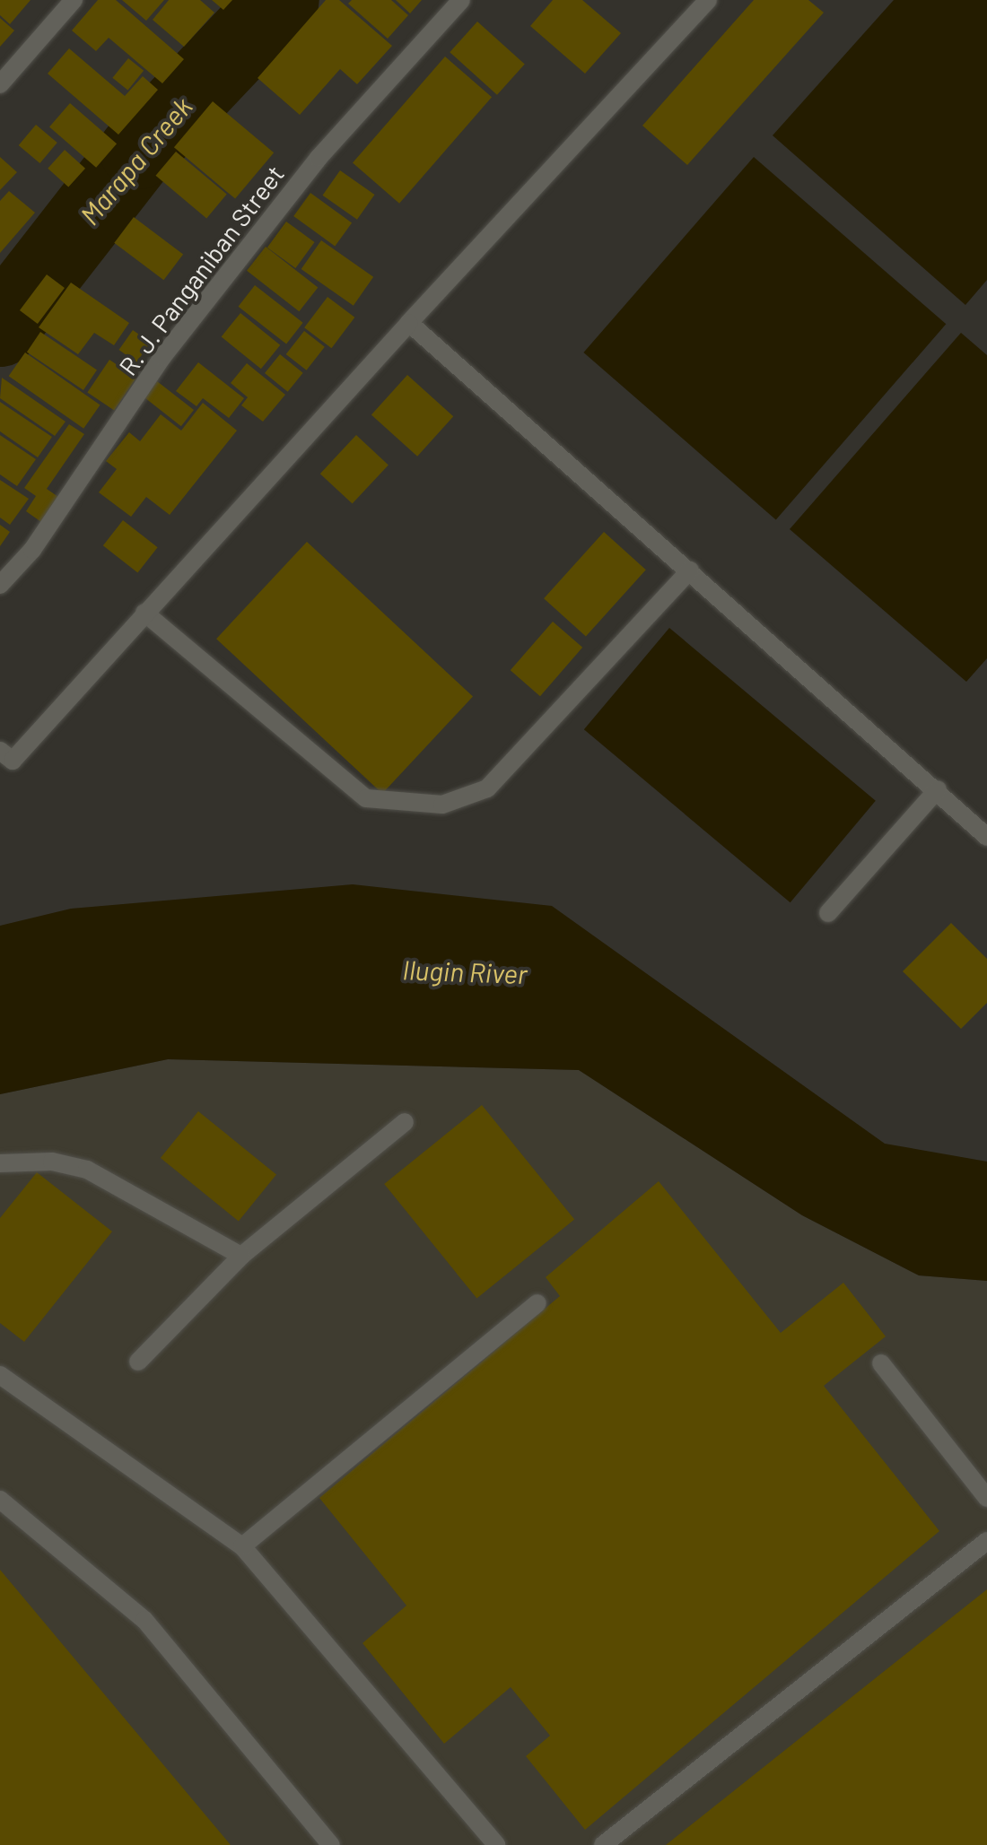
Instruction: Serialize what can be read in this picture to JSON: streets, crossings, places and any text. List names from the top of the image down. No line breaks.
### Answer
{"streets":{"street":["R. J. Panganiban Street"]},"water":["Marapa Creek","Ilugin River"]}
